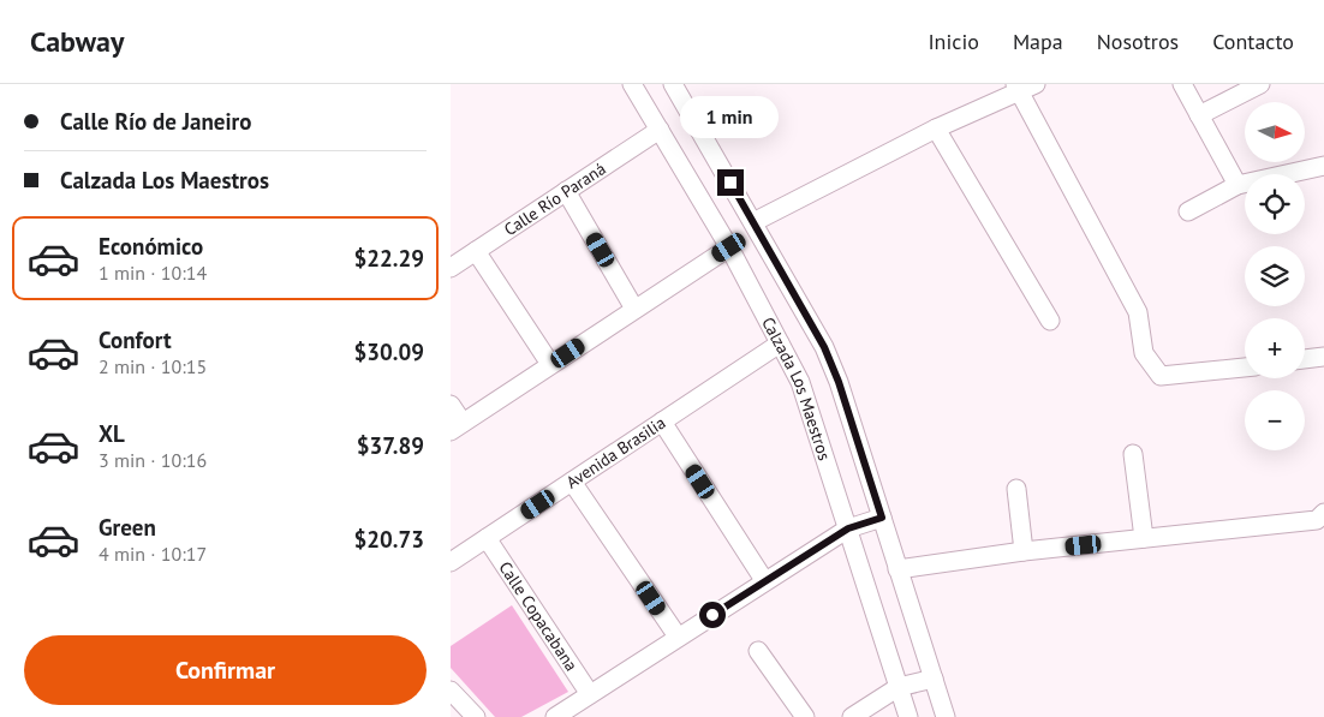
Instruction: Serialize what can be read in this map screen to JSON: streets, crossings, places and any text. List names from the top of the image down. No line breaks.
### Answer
{"streets":{"street":["Calle Río Paraná","Calzada Los Maestros","Avenida Brasilia","Calle Copacabana"]},"crossings":[["Calle Río Paraná","Calzada Los Maestros"],["Calzada Los Maestros","Avenida Brasilia"],["Avenida Brasilia","Calle Copacabana"]],"north":"right","page":{"header":"Cabway","nav":["Inicio","Mapa","Nosotros","Contacto"],"banner":["Calle Río de Janeiro","Calzada Los Maestros"],"bubble":"1 min","map_buttons":["+","−"],"list":[{"name":"Económico","note":"1 min · 10:14","value":"$22.29"},{"name":"Confort","note":"2 min · 10:15","value":"$30.09"},{"name":"XL","note":"3 min · 10:16","value":"$37.89"},{"name":"Green","note":"4 min · 10:17","value":"$20.73"}],"buttons":"Confirmar"}}
